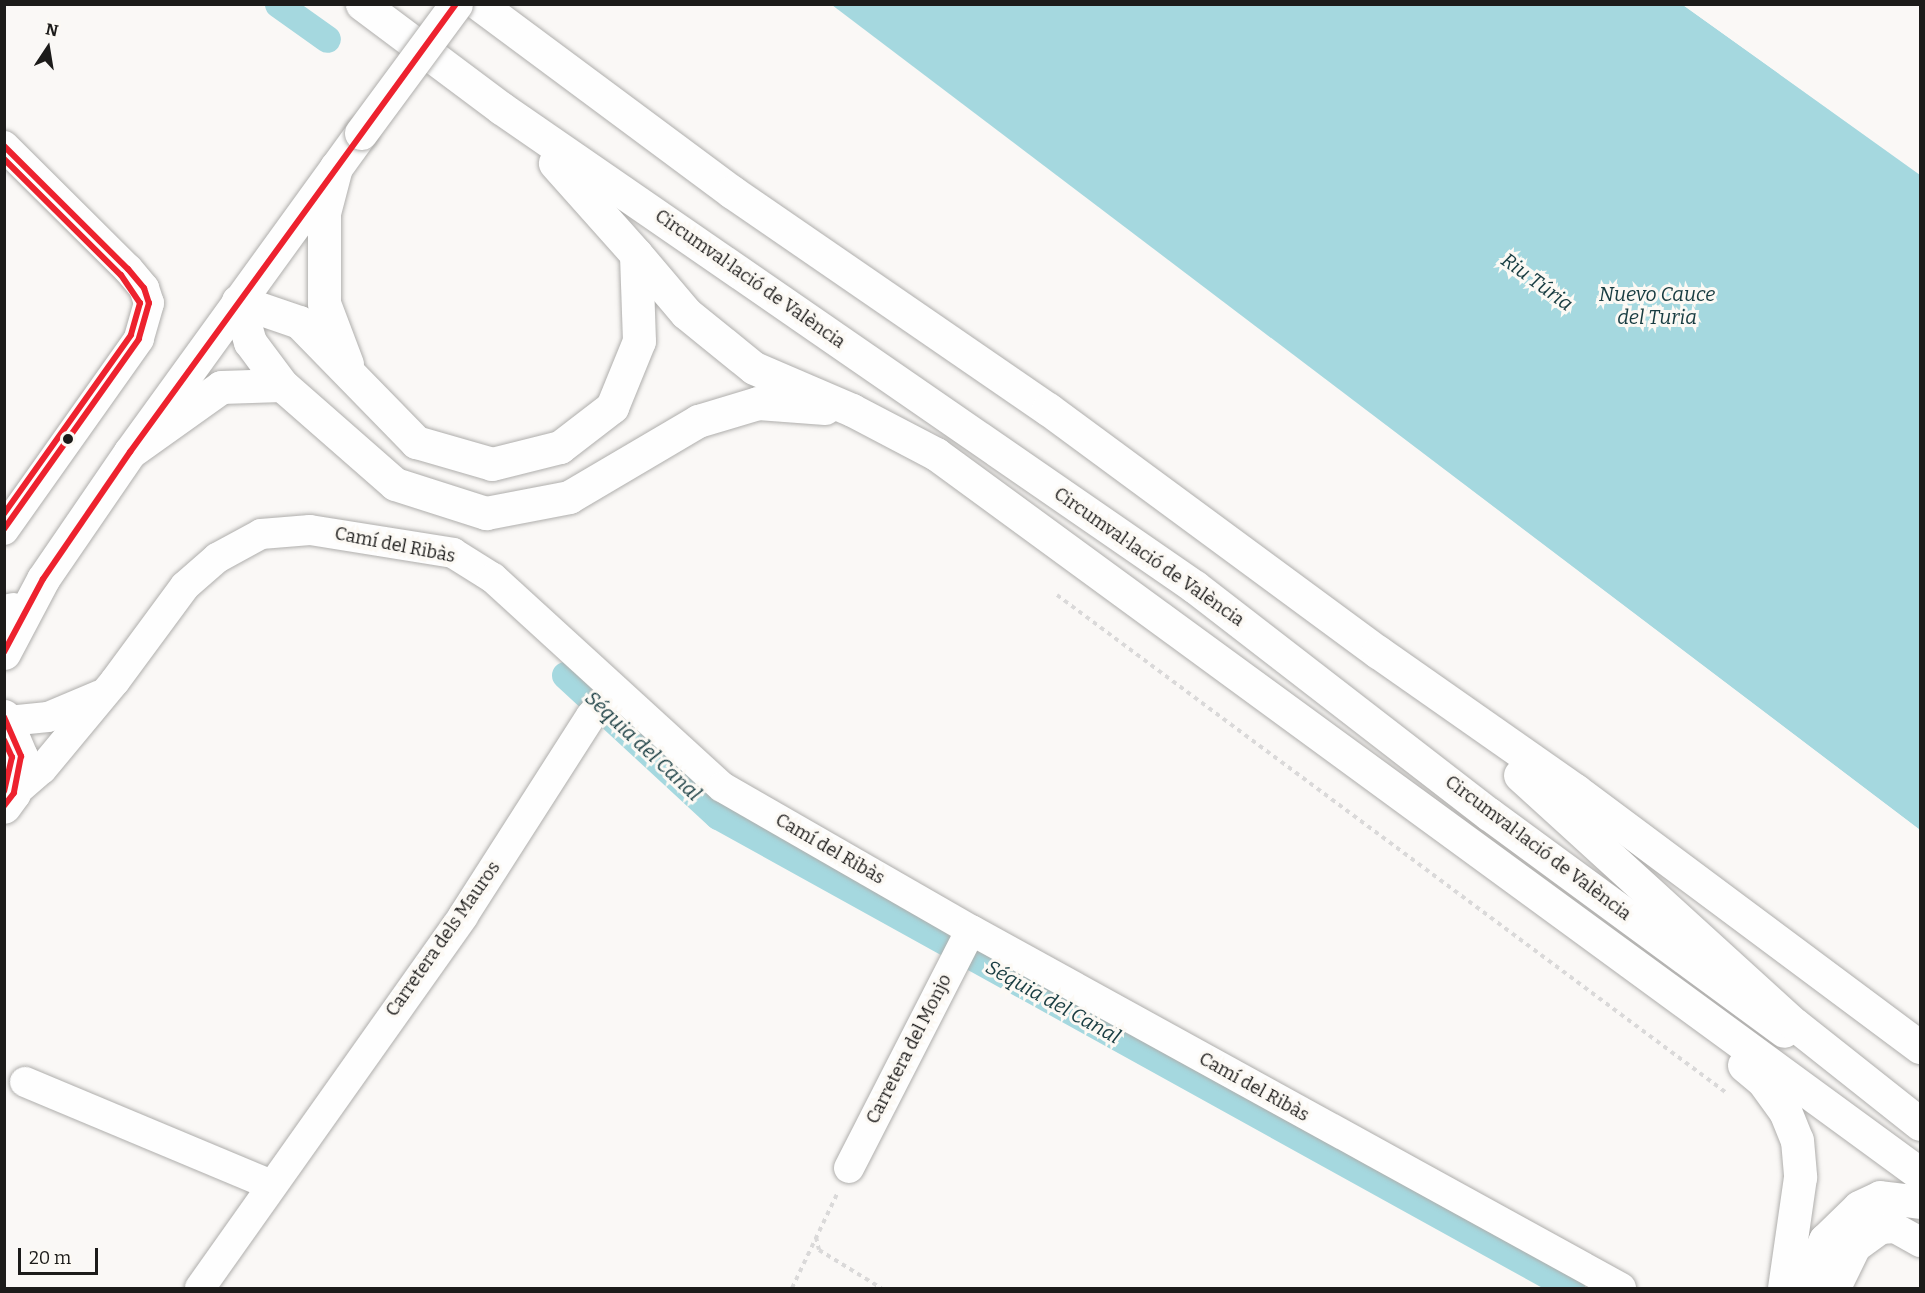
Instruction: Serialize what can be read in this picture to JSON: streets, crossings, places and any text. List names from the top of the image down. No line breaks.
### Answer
{"streets":{"main road":["Circumval·lació de València"],"street":["Camí del Ribàs","Carretera dels Mauros","Carretera del Monjo"]},"crossings":[["Camí del Ribàs","Carretera dels Mauros"],["Camí del Ribàs","Carretera del Monjo"]],"water":["Riu Túria","Nuevo Cauce del Turia","Séquia del Canal"],"scale_bar":"20 m","north":"top"}
